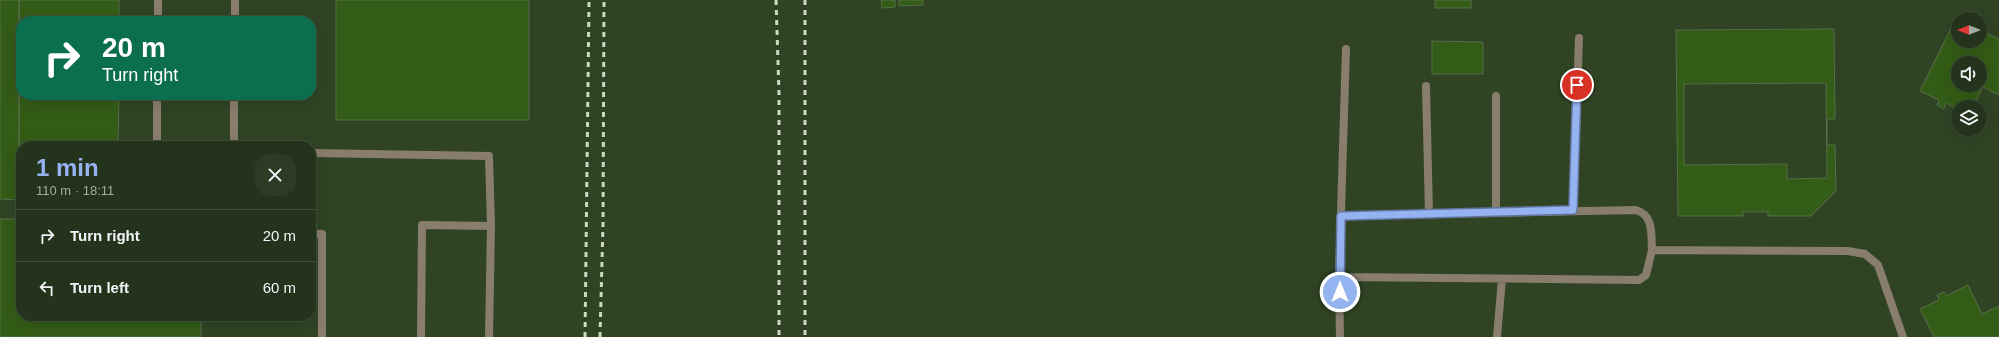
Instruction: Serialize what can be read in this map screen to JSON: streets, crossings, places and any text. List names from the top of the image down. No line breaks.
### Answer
{"north":"left","page":{"turn":["20 m","Turn right"],"heading":["1 min","110 m · 18:11"],"list":[{"name":"Turn right","value":"20 m"},{"name":"Turn left","value":"60 m"}]}}
